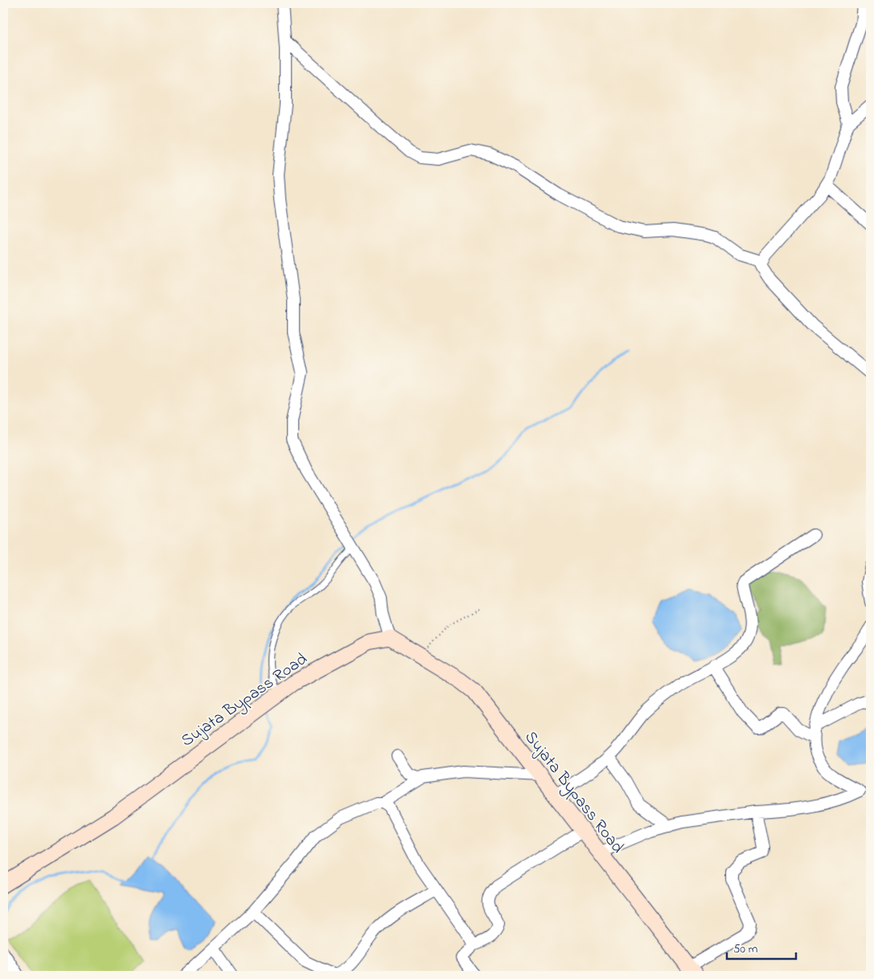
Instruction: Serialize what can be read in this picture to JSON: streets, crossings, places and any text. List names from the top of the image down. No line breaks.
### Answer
{"streets":{"street":["Sujata Bypass Road"]},"scale_bar":"50 m"}
